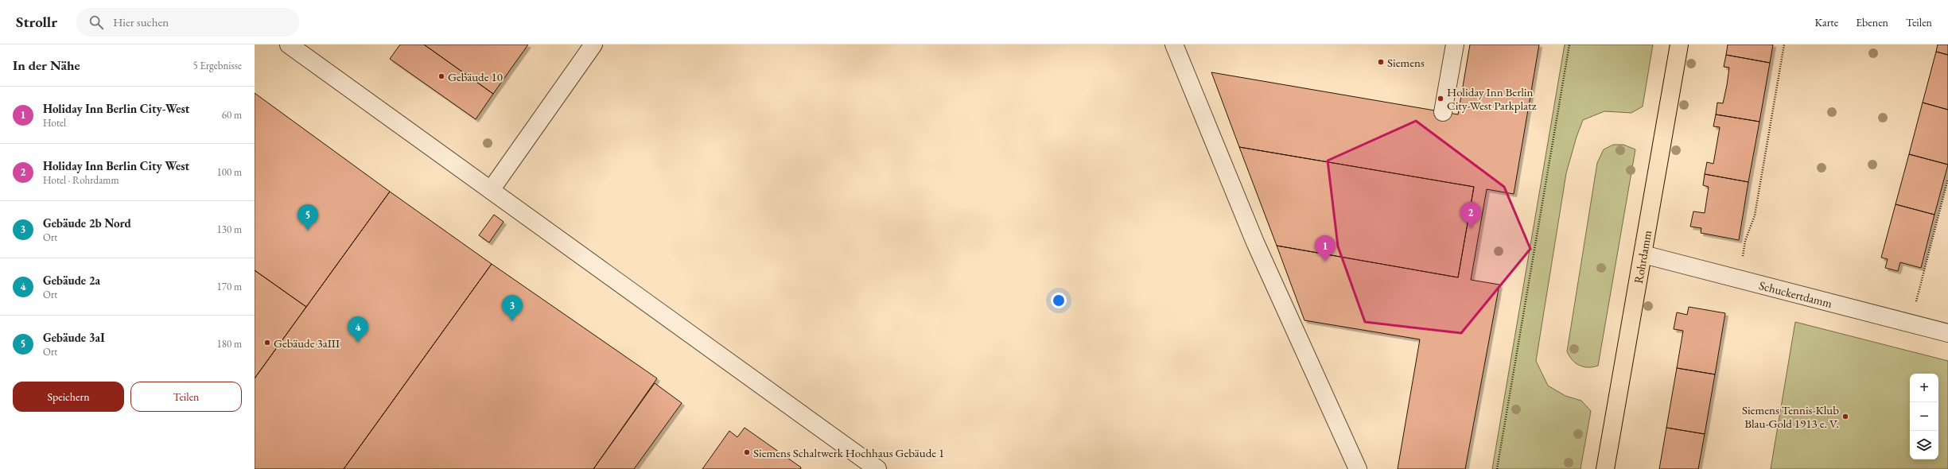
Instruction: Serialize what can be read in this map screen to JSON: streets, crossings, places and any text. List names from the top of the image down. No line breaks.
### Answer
{"streets":{"main road":["Rohrdamm"],"street":["Schuckertdamm"]},"crossings":[["Rohrdamm","Schuckertdamm"]],"places":["Siemens","Gebäude 10","Holiday Inn Berlin City-West Parkplatz","Gebäude 3aIII","Siemens Tennis-Klub Blau-Gold 1913 e. V.","Siemens Schaltwerk Hochhaus Gebäude 1"],"page":{"header":"Strollr","search":"Hier suchen","nav":["Karte","Ebenen","Teilen"],"heading":["In der Nähe","5 Ergebnisse"],"list":[{"mark":"1","name":"Holiday Inn Berlin City-West","note":"Hotel","value":"60 m"},{"mark":"2","name":"Holiday Inn Berlin City West","note":"Hotel · Rohrdamm","value":"100 m"},{"mark":"3","name":"Gebäude 2b Nord","note":"Ort","value":"130 m"},{"mark":"4","name":"Gebäude 2a","note":"Ort","value":"170 m"},{"mark":"5","name":"Gebäude 3aI","note":"Ort","value":"180 m"}],"pins":["2","5","1","3","4"],"buttons":["Speichern","Teilen"],"map_buttons":["+","−"]}}
